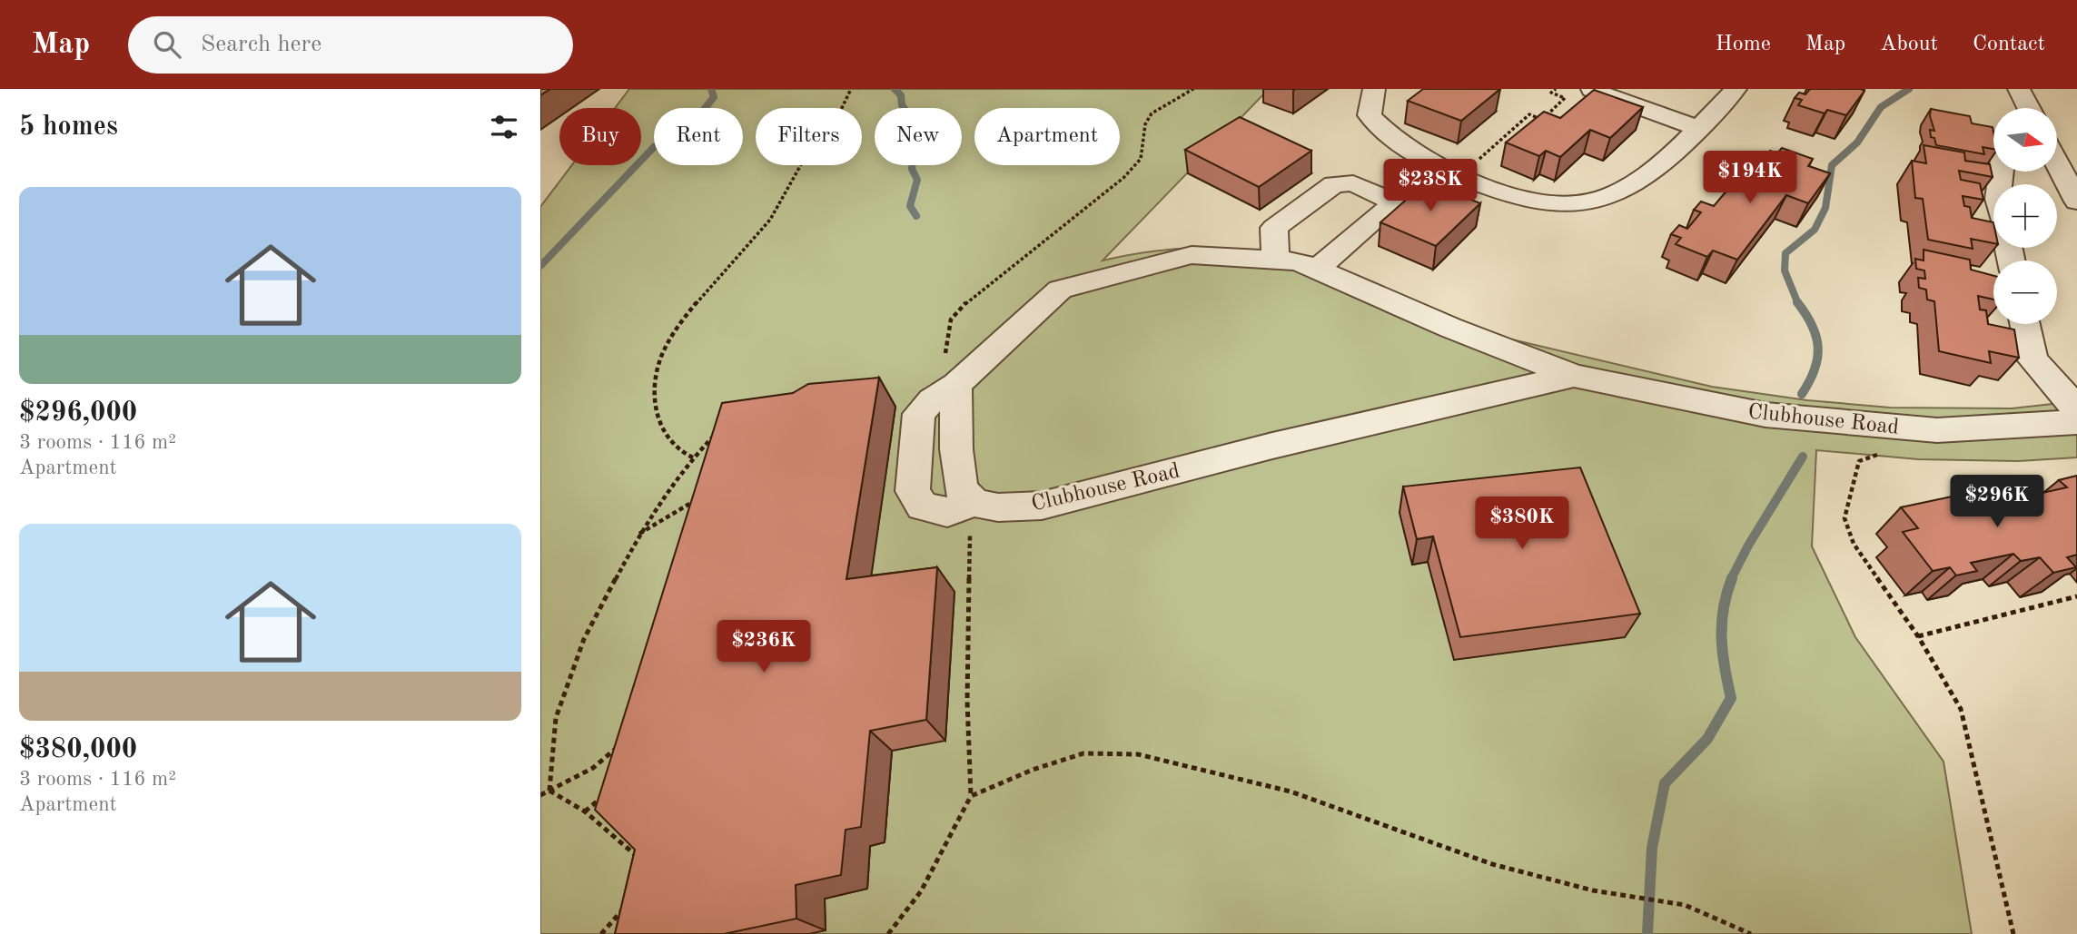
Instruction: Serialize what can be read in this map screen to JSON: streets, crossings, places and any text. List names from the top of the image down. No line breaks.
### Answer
{"streets":{"street":["Clubhouse Road"]},"north":"right","page":{"header":"Map","search":"Search here","nav":["Home","Map","About","Contact"],"heading":"5 homes","map_buttons":["+","−"],"chip":["Buy","Rent","Filters","New","Apartment"],"price":["$194K","$238K","$296K","$380K","$236K"],"list":[{"name":"$296,000","note":"3 rooms · 116 m² · Apartment"},{"name":"$380,000","note":"3 rooms · 116 m² · Apartment"}]}}
